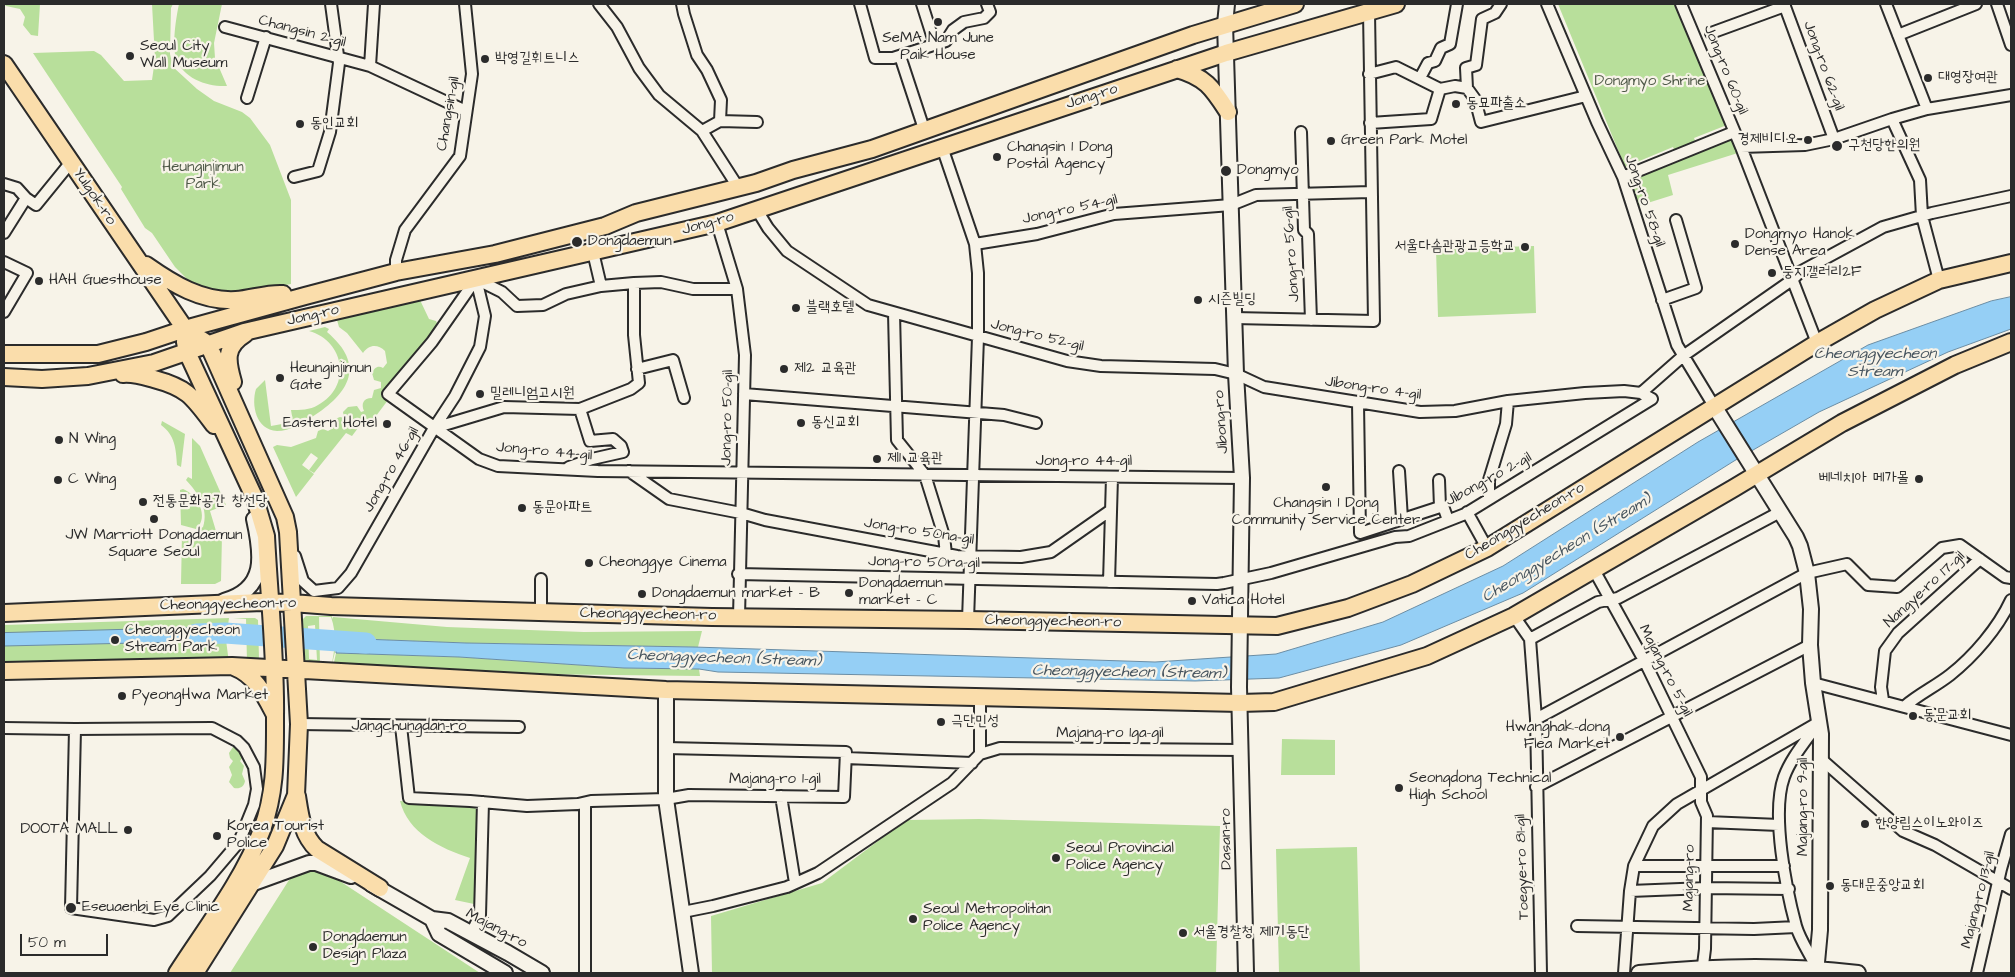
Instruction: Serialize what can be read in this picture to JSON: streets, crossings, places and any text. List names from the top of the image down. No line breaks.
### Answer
{"streets":{"main road":["Jong-ro","Yulgok-ro","Jibong-ro","Cheonggyecheon-ro","Majang-ro 9-gil","Dasan-ro","Majang-ro"],"street":["Changsin 2-gil","Jong-ro 62-gil","Jong-ro 60-gil","Changsin-gil","Jong-ro 58-gil","Jong-ro 54-gil","Jong-ro 56-gil","Jong-ro 52-gil","Jibong-ro 4-gil","Jong-ro 50-gil","Jong-ro 44-gil","Jong-ro 46-gil","Jibong-ro 2-gil","Jong-ro 50na-gil","Jong-ro 50ra-gil","Nangye-ro 17-gil","Majang-ro 5-gil","Jangchungdan-ro","Majang-ro 1ga-gil","Majang-ro 1-gil","Toegye-ro 81-gil","Majang-ro 13-gil"]},"crossings":[["Changsin 2-gil","Changsin-gil"],["Jong-ro 60-gil","Cheonggyecheon-ro"],["Jong-ro","Changsin-gil"],["Jong-ro","Yulgok-ro"],["Jong-ro","Jong-ro 56-gil"],["Jong-ro","Jong-ro 52-gil"],["Jong-ro","Jong-ro 50-gil"],["Jong-ro","Jibong-ro"],["Jong-ro","Jong-ro 44-gil"],["Jong-ro","Jong-ro 46-gil"],["Yulgok-ro","Cheonggyecheon-ro"],["Jong-ro 58-gil","Cheonggyecheon-ro"],["Jong-ro 58-gil","Majang-ro 9-gil"],["Jong-ro 54-gil","Jibong-ro"],["Jong-ro 56-gil","Jibong-ro"],["Jong-ro 52-gil","Jibong-ro 4-gil"],["Jong-ro 52-gil","Jibong-ro"],["Jibong-ro 4-gil","Jibong-ro"],["Jibong-ro 4-gil","Jibong-ro 2-gil"],["Jong-ro 50-gil","Jong-ro 44-gil"],["Jong-ro 50-gil","Cheonggyecheon-ro"],["Jong-ro 50-gil","Jong-ro 50na-gil"],["Jong-ro 50-gil","Jong-ro 50ra-gil"],["Jibong-ro","Jong-ro 44-gil"],["Jibong-ro","Jibong-ro 2-gil"],["Jibong-ro","Cheonggyecheon-ro"],["Jibong-ro","Jong-ro 50ra-gil"],["Jibong-ro","Dasan-ro"],["Jong-ro 44-gil","Jong-ro 46-gil"],["Jibong-ro 2-gil","Jong-ro 50ra-gil"],["Cheonggyecheon-ro","Majang-ro 9-gil"],["Majang-ro 5-gil","Majang-ro"],["Jangchungdan-ro","Majang-ro 1-gil"],["Majang-ro 1ga-gil","Dasan-ro"]],"water":["Cheonggyecheon Stream","Cheonggyecheon (Stream)"],"parks":["Dongmyo Shrine","Heunginjimun Park"],"places":["SeMA Nam June Paik House","Seoul City Wall Museum","박영길휘트니스","대영장여관","동묘파출소","동인교회","경제비디오","Green Park Motel","구천당한의원","Changsin 1 Dong Postal Agency","Dongmyo","Dongdaemun","Dongmyo Hanok Dense Area","서울다솜관광고등학교","둥지갤러리2F","HAH Guesthouse","시즌빌딩","블랙호텔","제2 교육관","Heunginjimun Gate","밀레니엄고시원","동신교회","Eastern Hotel","N Wing","제1 교육관","베네치아 메가몰","C Wing","Changsin 1 Dong Community Service Center","전통문화공간 창선당","동문아파트","JW Marriott Dongdaemun Square Seoul","Cheonggye Cinema","Dongdaemun market - C","Dongdaemun market - B","Vatica Hotel","Cheonggyecheon Stream Park","PyeongHwa Market","동문교회","극단민성","Hwanghak-dong Flea Market","Seongdong Technical High School","한양립스이노와이즈","DOOTA MALL","Korea Tourist Police","Seoul Provincial Police Agency","동대문중앙교회","Eseuaenbi Eye Clinic","Seoul Metropolitan Police Agency","서울경찰청 제1기동단","Dongdaemun Design Plaza"],"scale_bar":"50 m"}
